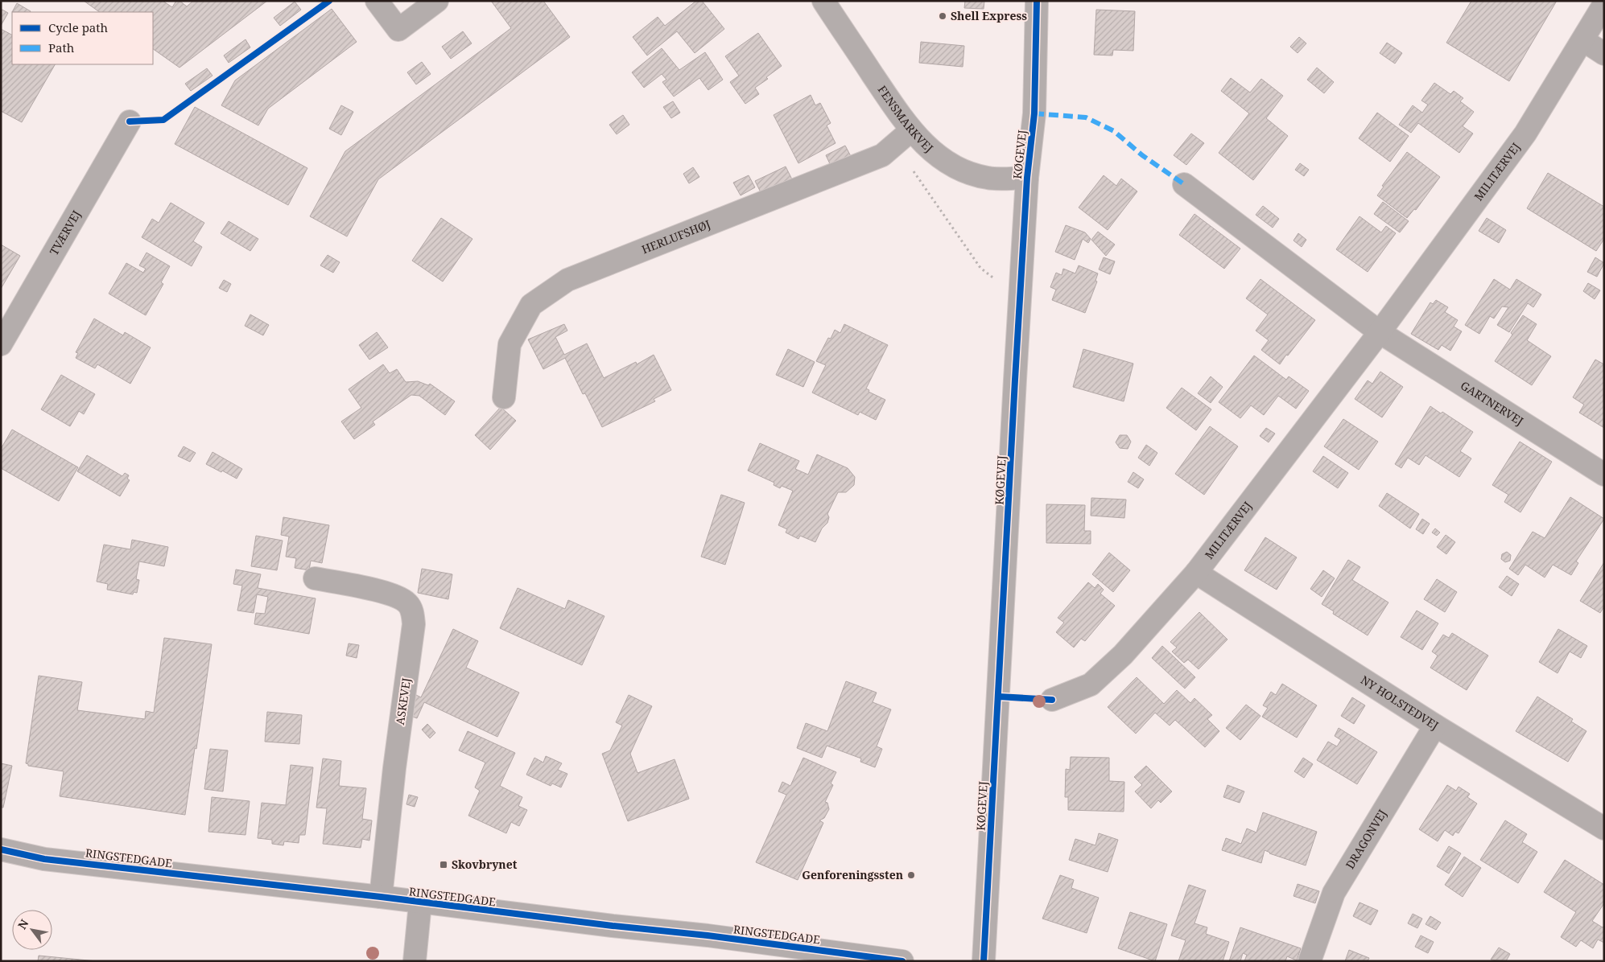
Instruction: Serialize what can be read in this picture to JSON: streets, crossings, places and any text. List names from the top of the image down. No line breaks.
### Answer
{"streets":{"street":["FENSMARKVEJ","KØGEVEJ","MILITÆRVEJ","TVÆRVEJ","HERLUFSHØJ","GARTNERVEJ","ASKEVEJ","NY HOLSTEDVEJ","DRAGONVEJ","RINGSTEDGADE"]},"crossings":[["FENSMARKVEJ","KØGEVEJ"],["FENSMARKVEJ","HERLUFSHØJ"],["MILITÆRVEJ","GARTNERVEJ"],["MILITÆRVEJ","NY HOLSTEDVEJ"],["ASKEVEJ","RINGSTEDGADE"],["NY HOLSTEDVEJ","DRAGONVEJ"]],"places":{"other":["Shell Express","Genforeningssten"],"transit":["Skovbrynet"]},"legend":["Cycle path","Path"],"north":"top left"}
